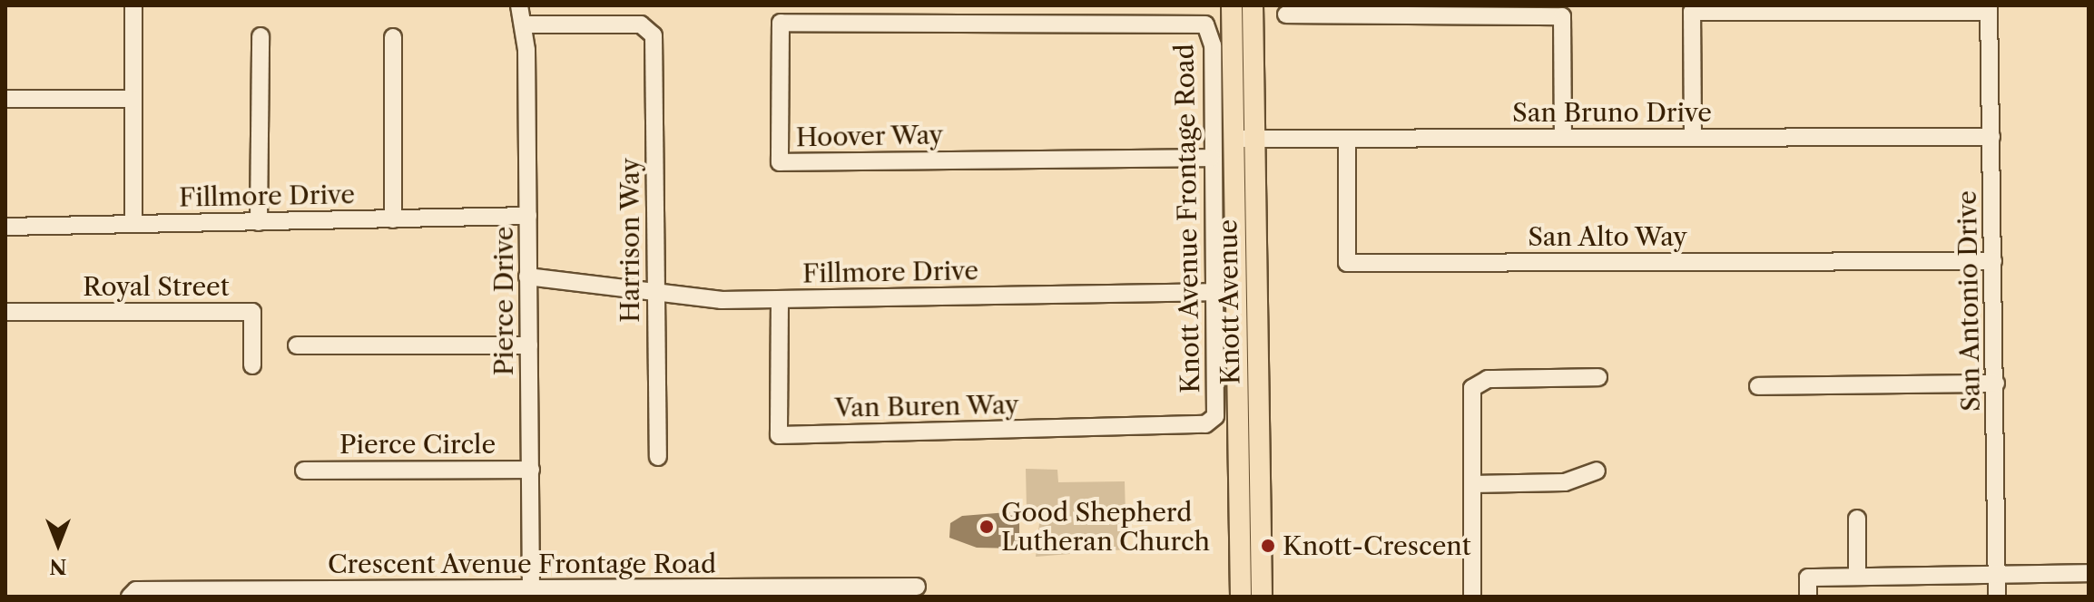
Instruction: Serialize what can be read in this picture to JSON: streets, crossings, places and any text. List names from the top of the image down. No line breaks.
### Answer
{"streets":{"main road":["Knott Avenue"],"street":["San Bruno Drive","Hoover Way","Fillmore Drive","Knott Avenue Frontage Road","San Alto Way","Harrison Way","Royal Street","Pierce Drive","San Antonio Drive","Van Buren Way","Pierce Circle","Crescent Avenue Frontage Road"]},"crossings":[["San Bruno Drive","San Alto Way"],["San Bruno Drive","San Antonio Drive"],["San Bruno Drive","Knott Avenue"],["Hoover Way","Knott Avenue Frontage Road"],["Fillmore Drive","Knott Avenue Frontage Road"],["Fillmore Drive","Harrison Way"],["Fillmore Drive","Pierce Drive"],["Fillmore Drive","Knott Avenue"],["Fillmore Drive","Van Buren Way"],["Knott Avenue Frontage Road","Knott Avenue"],["Knott Avenue Frontage Road","Van Buren Way"],["San Alto Way","San Antonio Drive"],["Harrison Way","Pierce Drive"],["Pierce Drive","Pierce Circle"],["Pierce Drive","Crescent Avenue Frontage Road"]],"places":["Good Shepherd Lutheran Church","Knott-Crescent"],"north":"bottom"}
